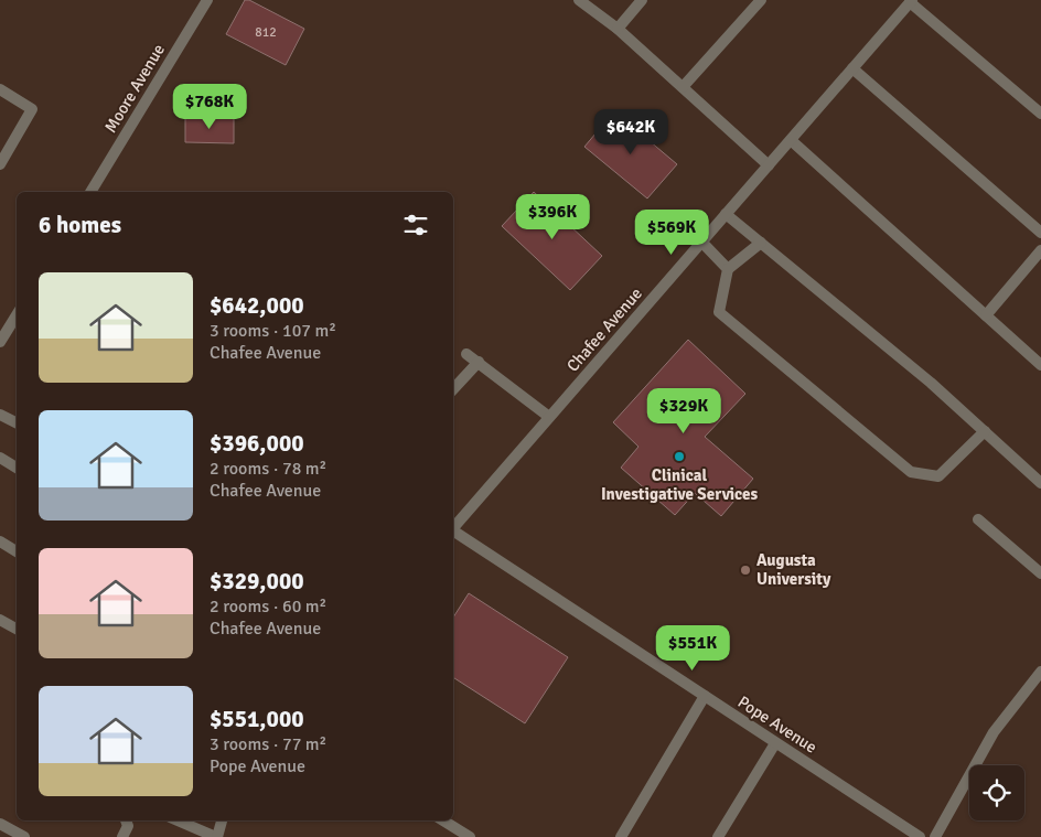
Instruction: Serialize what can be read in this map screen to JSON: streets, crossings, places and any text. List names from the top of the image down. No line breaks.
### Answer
{"streets":{"street":["Moore Avenue","Chafee Avenue","Pope Avenue"]},"places":["Clinical Investigative Services","Augusta University"],"house_numbers":["812"],"page":{"price":["$768K","$642K","$396K","$569K","$329K","$551K"],"heading":"6 homes","list":[{"name":"$642,000","note":"3 rooms · 107 m² · Chafee Avenue"},{"name":"$396,000","note":"2 rooms · 78 m² · Chafee Avenue"},{"name":"$329,000","note":"2 rooms · 60 m² · Chafee Avenue"},{"name":"$551,000","note":"3 rooms · 77 m² · Pope Avenue"}]}}
